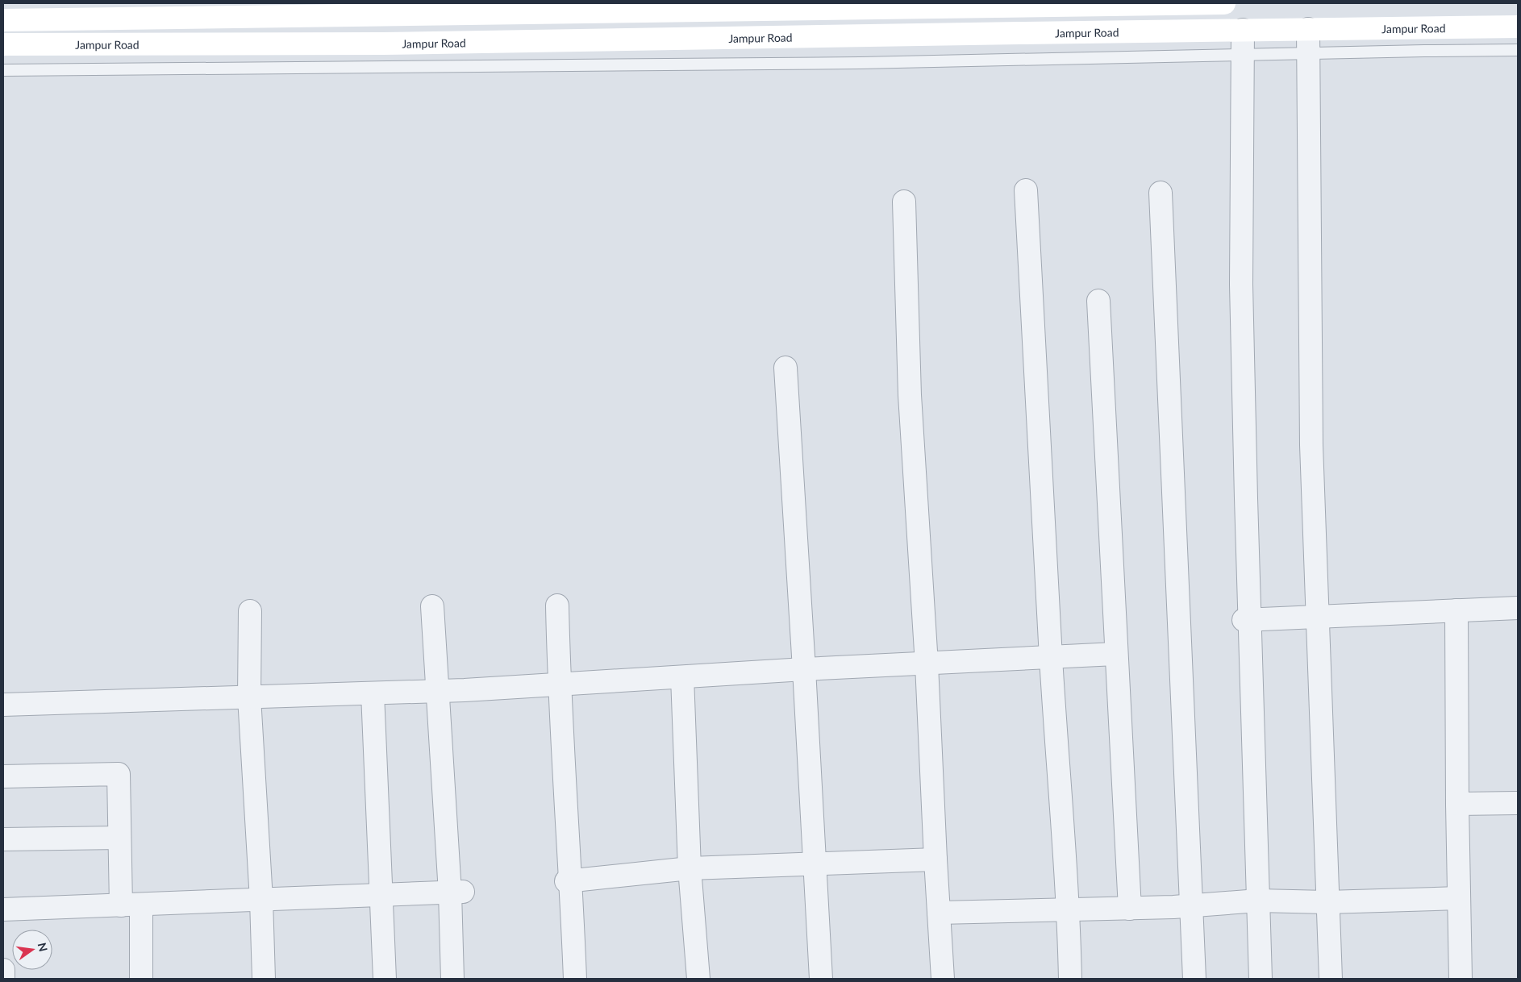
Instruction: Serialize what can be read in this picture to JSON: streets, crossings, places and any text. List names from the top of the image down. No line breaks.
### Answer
{"streets":{"main road":["Jampur Road"]},"north":"right"}
